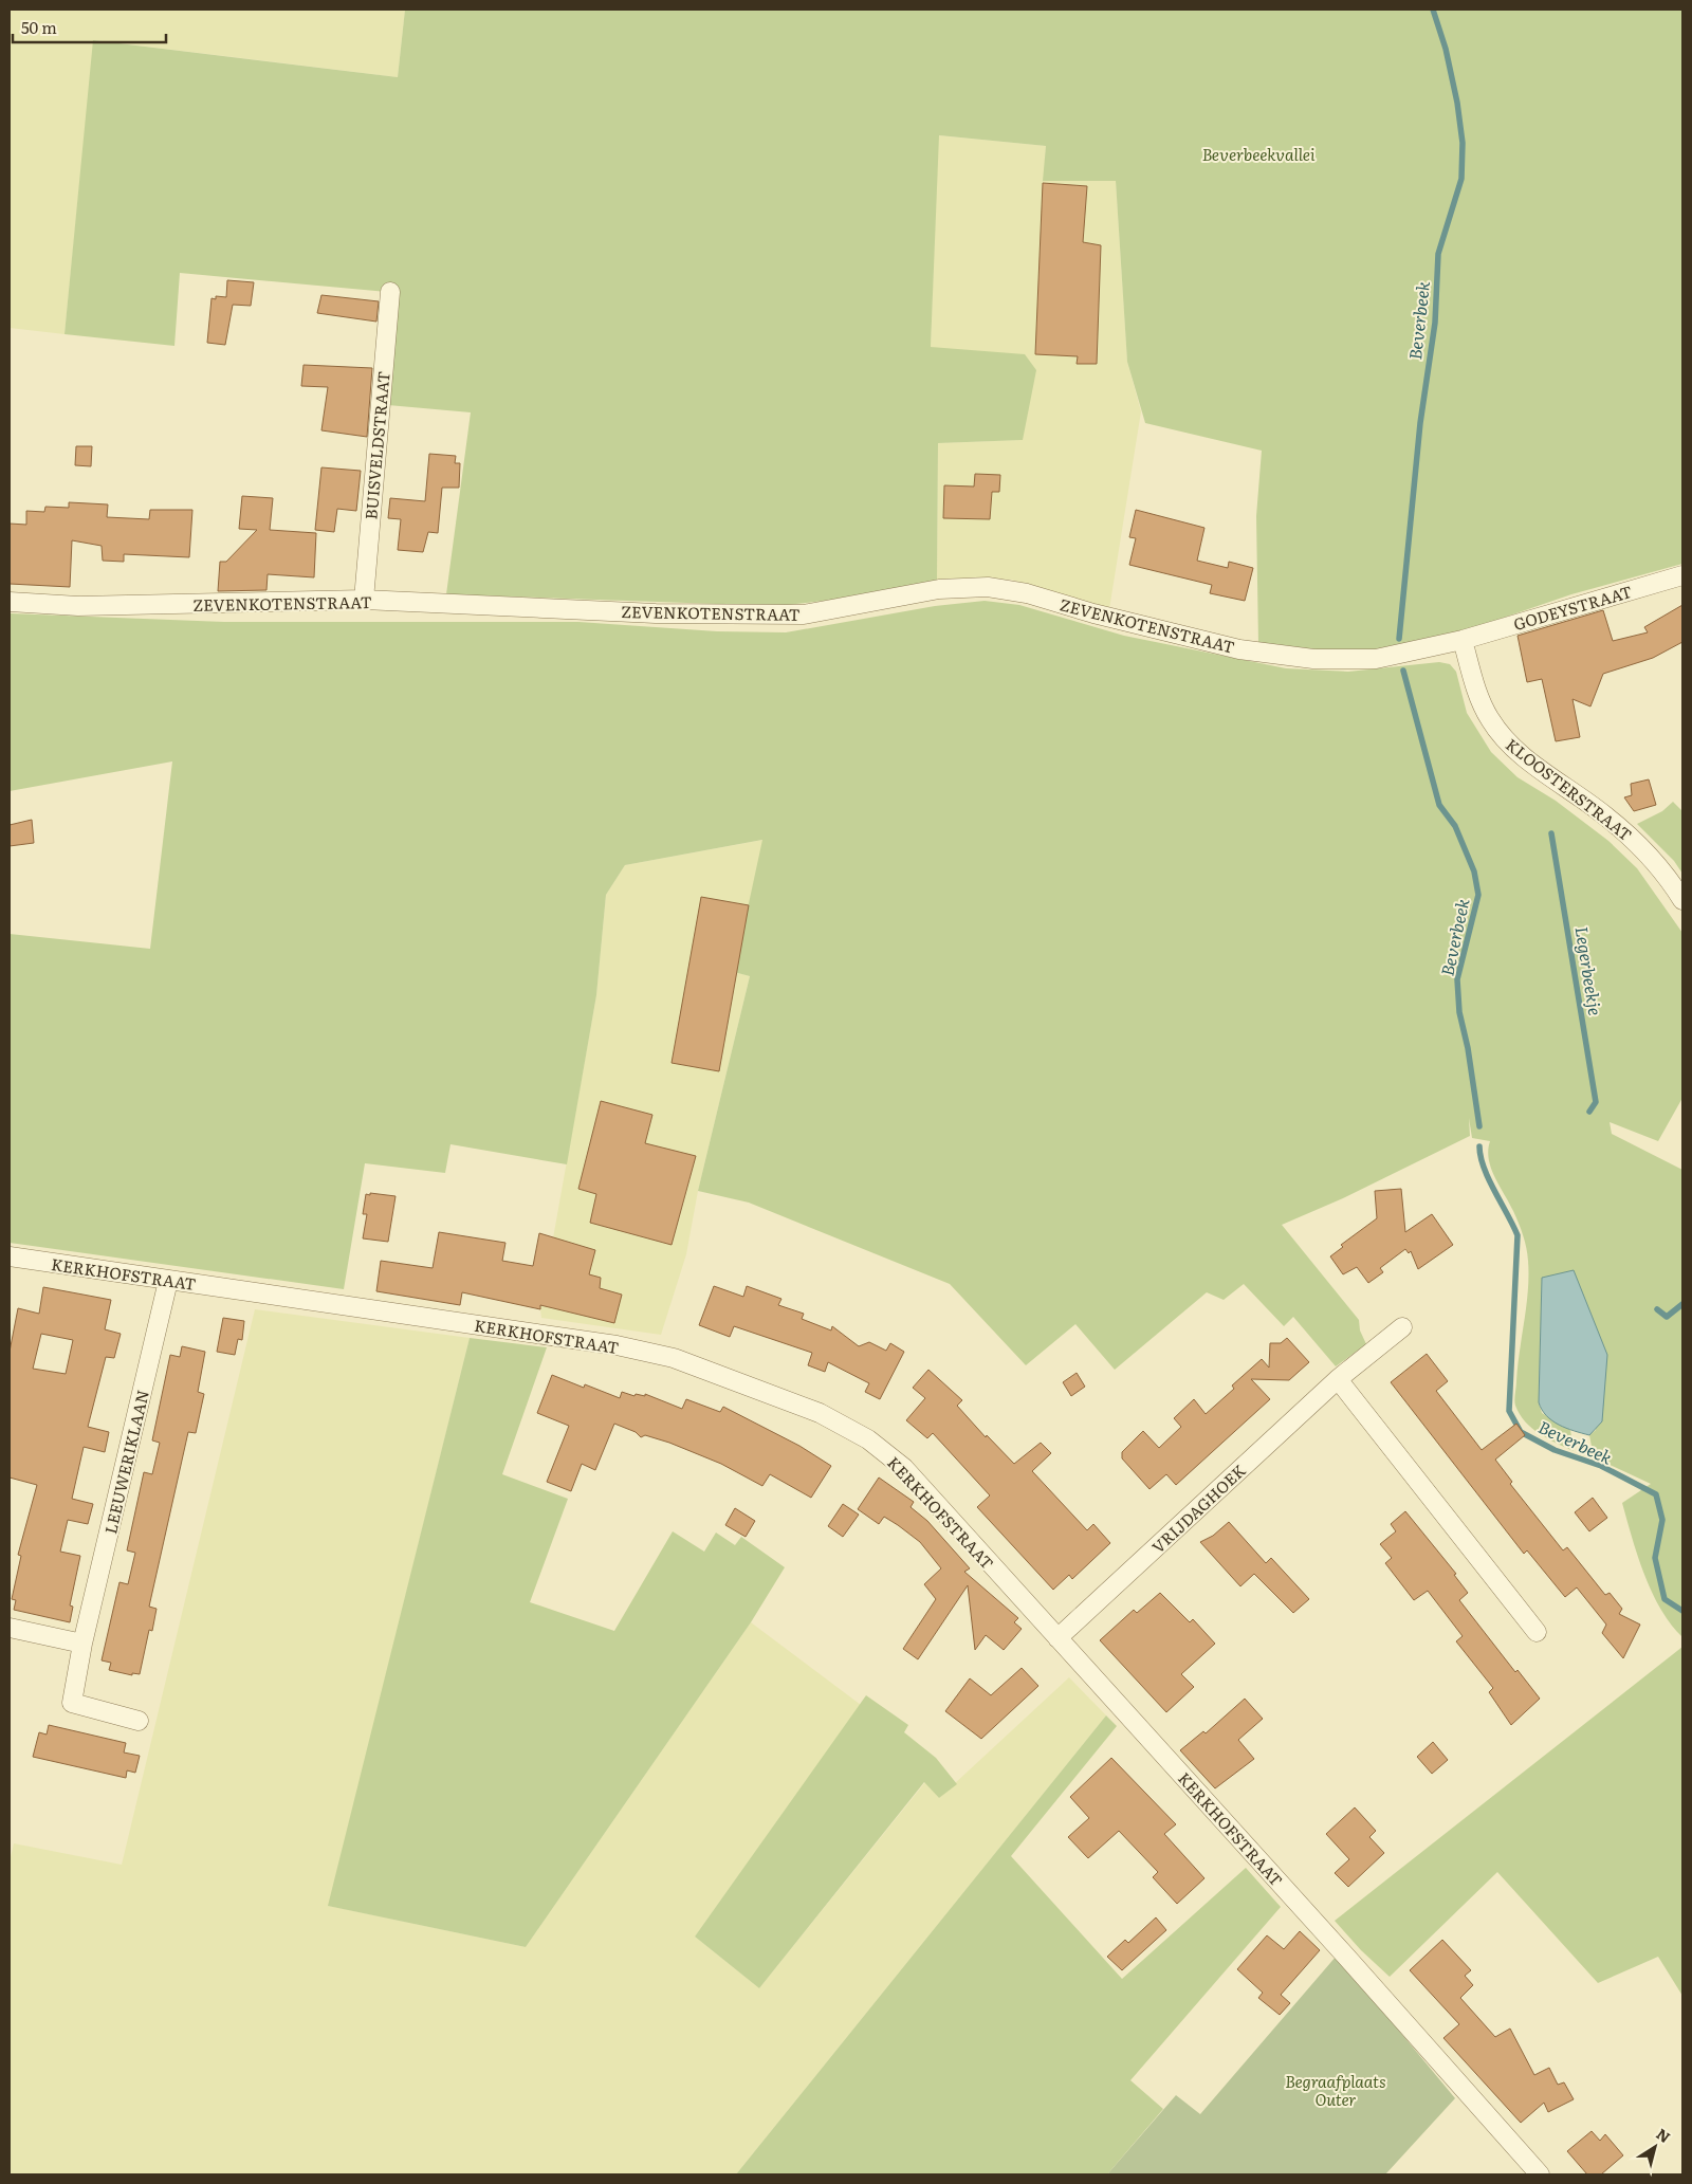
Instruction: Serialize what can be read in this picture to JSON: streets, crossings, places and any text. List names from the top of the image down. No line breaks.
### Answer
{"streets":{"street":["BUISVELDSTRAAT","ZEVENKOTENSTRAAT","GODEYSTRAAT","KLOOSTERSTRAAT","KERKHOFSTRAAT","LEEUWERIKLAAN","VRIJDAGHOEK"]},"crossings":[["BUISVELDSTRAAT","ZEVENKOTENSTRAAT"],["ZEVENKOTENSTRAAT","GODEYSTRAAT"],["ZEVENKOTENSTRAAT","KLOOSTERSTRAAT"],["GODEYSTRAAT","KLOOSTERSTRAAT"],["KERKHOFSTRAAT","LEEUWERIKLAAN"],["KERKHOFSTRAAT","VRIJDAGHOEK"]],"water":["Beverbeek","Legerbeekje"],"parks":["Beverbeekvallei","Begraafplaats Outer"],"scale_bar":"50 m","north":"top right"}
